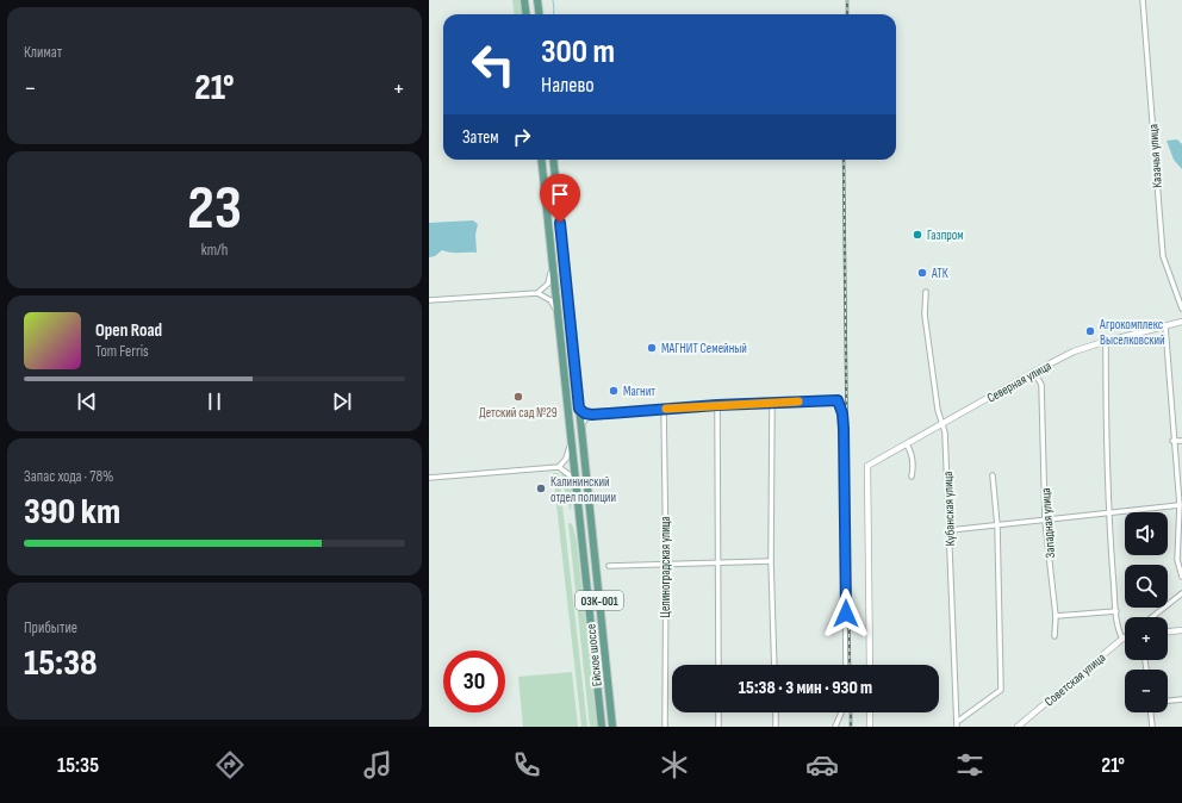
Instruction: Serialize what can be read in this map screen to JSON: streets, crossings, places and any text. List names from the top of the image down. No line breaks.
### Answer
{"streets":{"main road":["03К-001","Ейское шоссе"],"street":["Казачья улица","Северная улица","Кубанская улица","Западная улица","Целиноградская улица","Советская улица"]},"crossings":[["Северная улица","Кубанская улица"],["Северная улица","Западная улица"]],"places":["Газпром","АТК","Агрокомплекс Выселковский","МАГНИТ Семейный","Магнит","Детский сад №29","Калининский отдел полиции"],"page":{"tile":["Климат",["23","km/h"],["Запас хода · 78%","390 km"],["Прибытие","15:38"]],"turn":["300 m","Налево"],"heat":["−","21°","+"],"then":"Затем","song":["Open Road","Tom Ferris"],"map_buttons":["+","−"],"limit":"30","trip":"15:38 · 3 мин · 930 m","tabs":["15:35","21°"]}}
